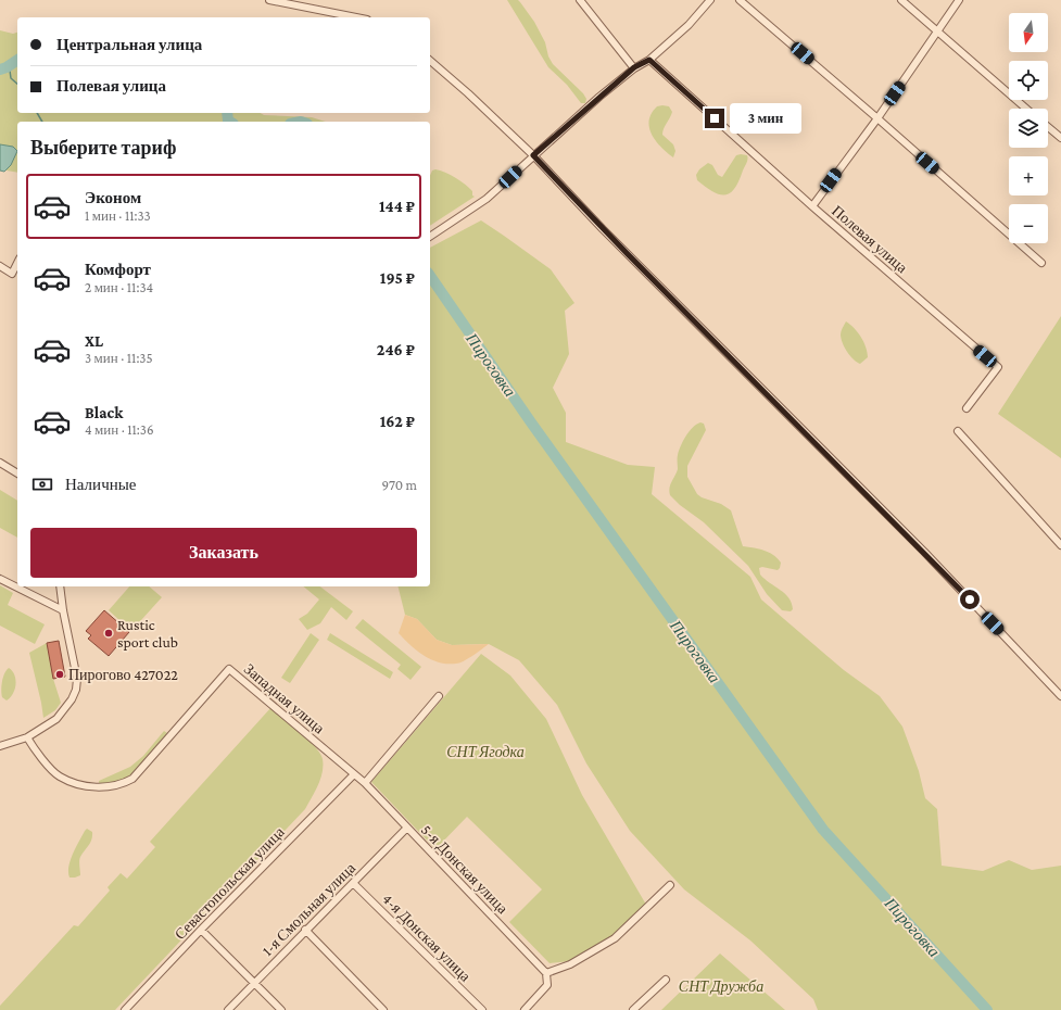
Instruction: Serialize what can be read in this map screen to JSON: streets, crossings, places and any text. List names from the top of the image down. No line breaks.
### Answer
{"streets":{"street":["Полевая улица","Западная улица","5-я Донская улица","Севастопольская улица","1-я Смольная улица","4-я Донская улица"]},"crossings":[["Западная улица","5-я Донская улица"],["Западная улица","Севастопольская улица"],["5-я Донская улица","1-я Смольная улица"],["1-я Смольная улица","4-я Донская улица"]],"water":["Пироговка"],"parks":["СНТ Ягодка","СНТ Дружба"],"places":["Rustic sport club","Пирогово 427022"],"north":"bottom","page":{"map_buttons":["+","−"],"banner":["Центральная улица","Полевая улица"],"bubble":"3 мин","heading":"Выберите тариф","list":[{"name":"Эконом","note":"1 мин · 11:33","value":"144 ₽"},{"name":"Комфорт","note":"2 мин · 11:34","value":"195 ₽"},{"name":"XL","note":"3 мин · 11:35","value":"246 ₽"},{"name":"Black","note":"4 мин · 11:36","value":"162 ₽"}],"pay":["Наличные","970 m"],"buttons":"Заказать"}}
